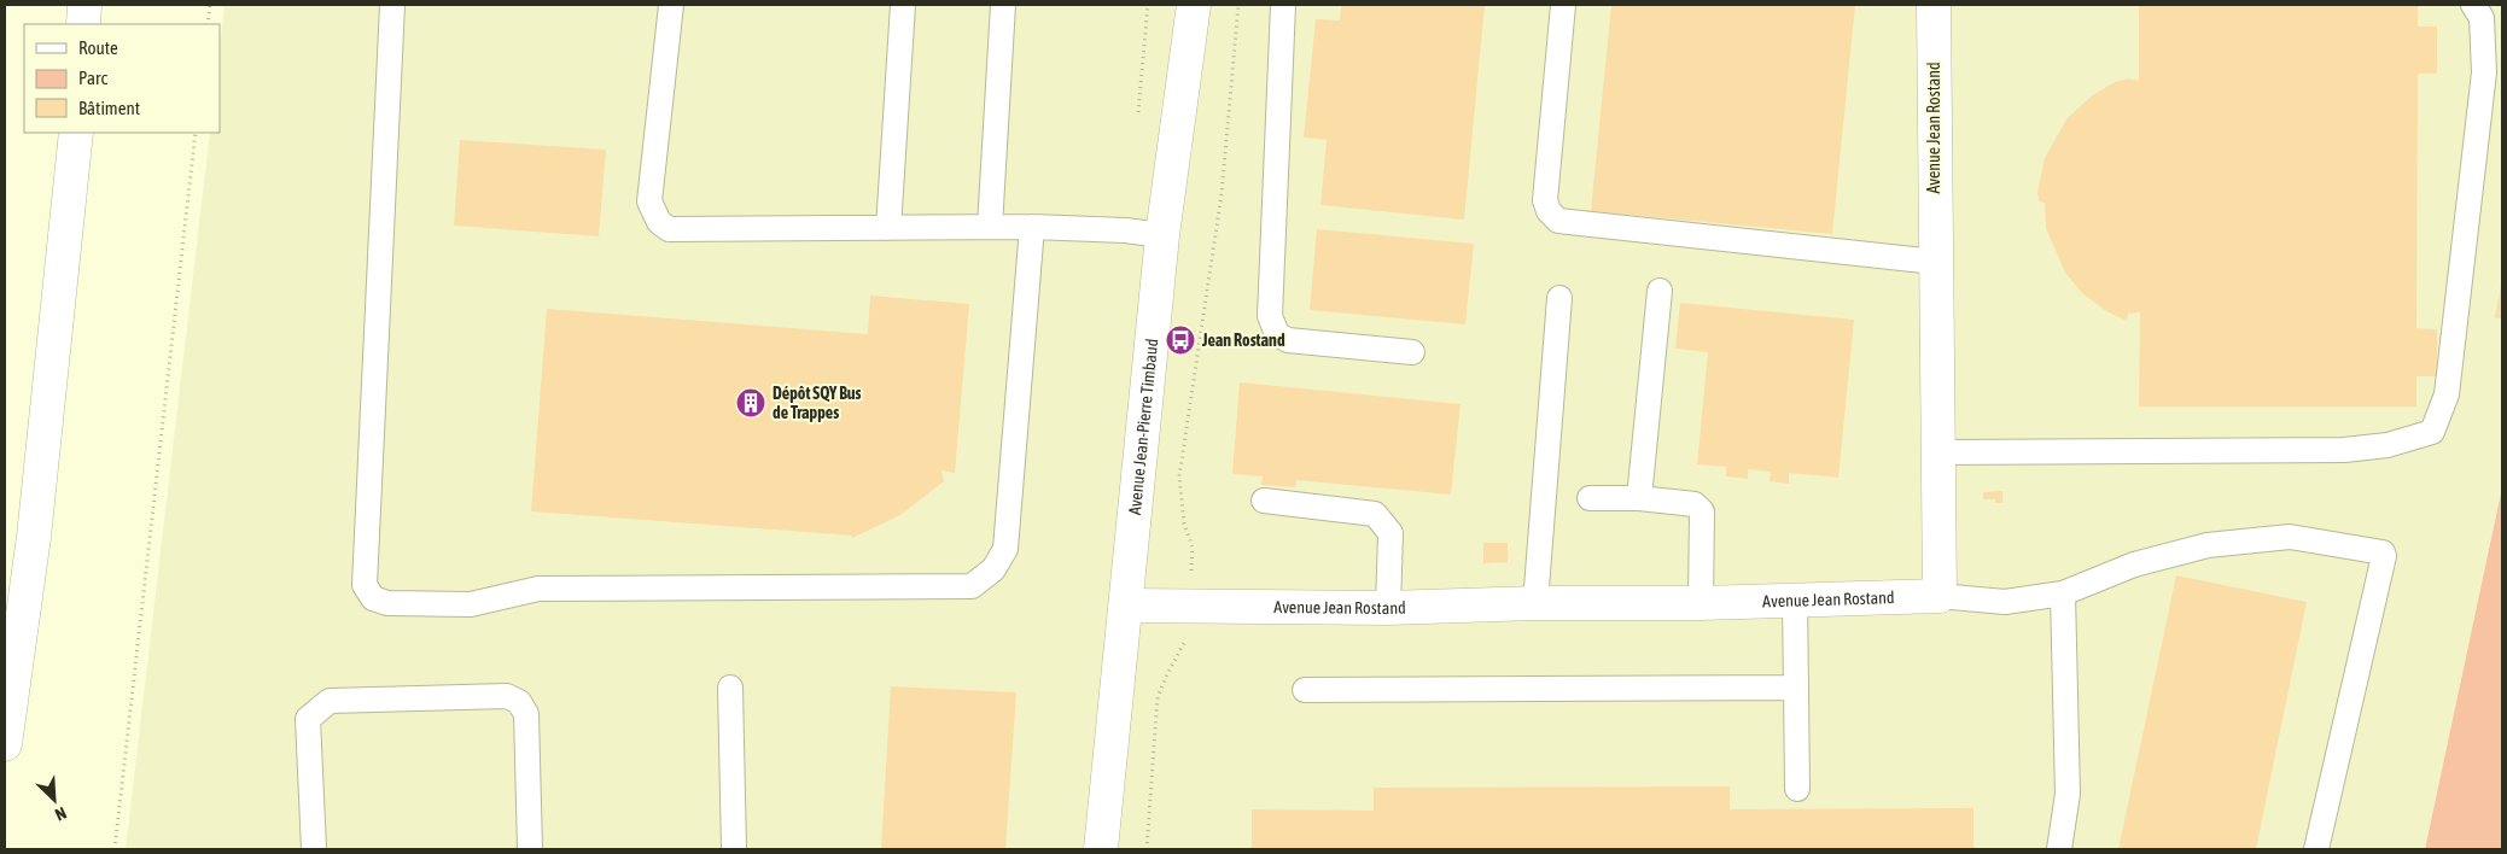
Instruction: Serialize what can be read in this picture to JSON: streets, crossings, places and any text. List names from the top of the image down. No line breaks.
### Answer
{"streets":{"street":["Avenue Jean Rostand","Avenue Jean-Pierre Timbaud"]},"crossings":[["Avenue Jean Rostand","Avenue Jean-Pierre Timbaud"]],"places":{"bus stop":["Jean Rostand"],"building":["Dépôt SQY Bus de Trappes"]},"legend":["Route","Parc","Bâtiment"],"north":"bottom right"}
